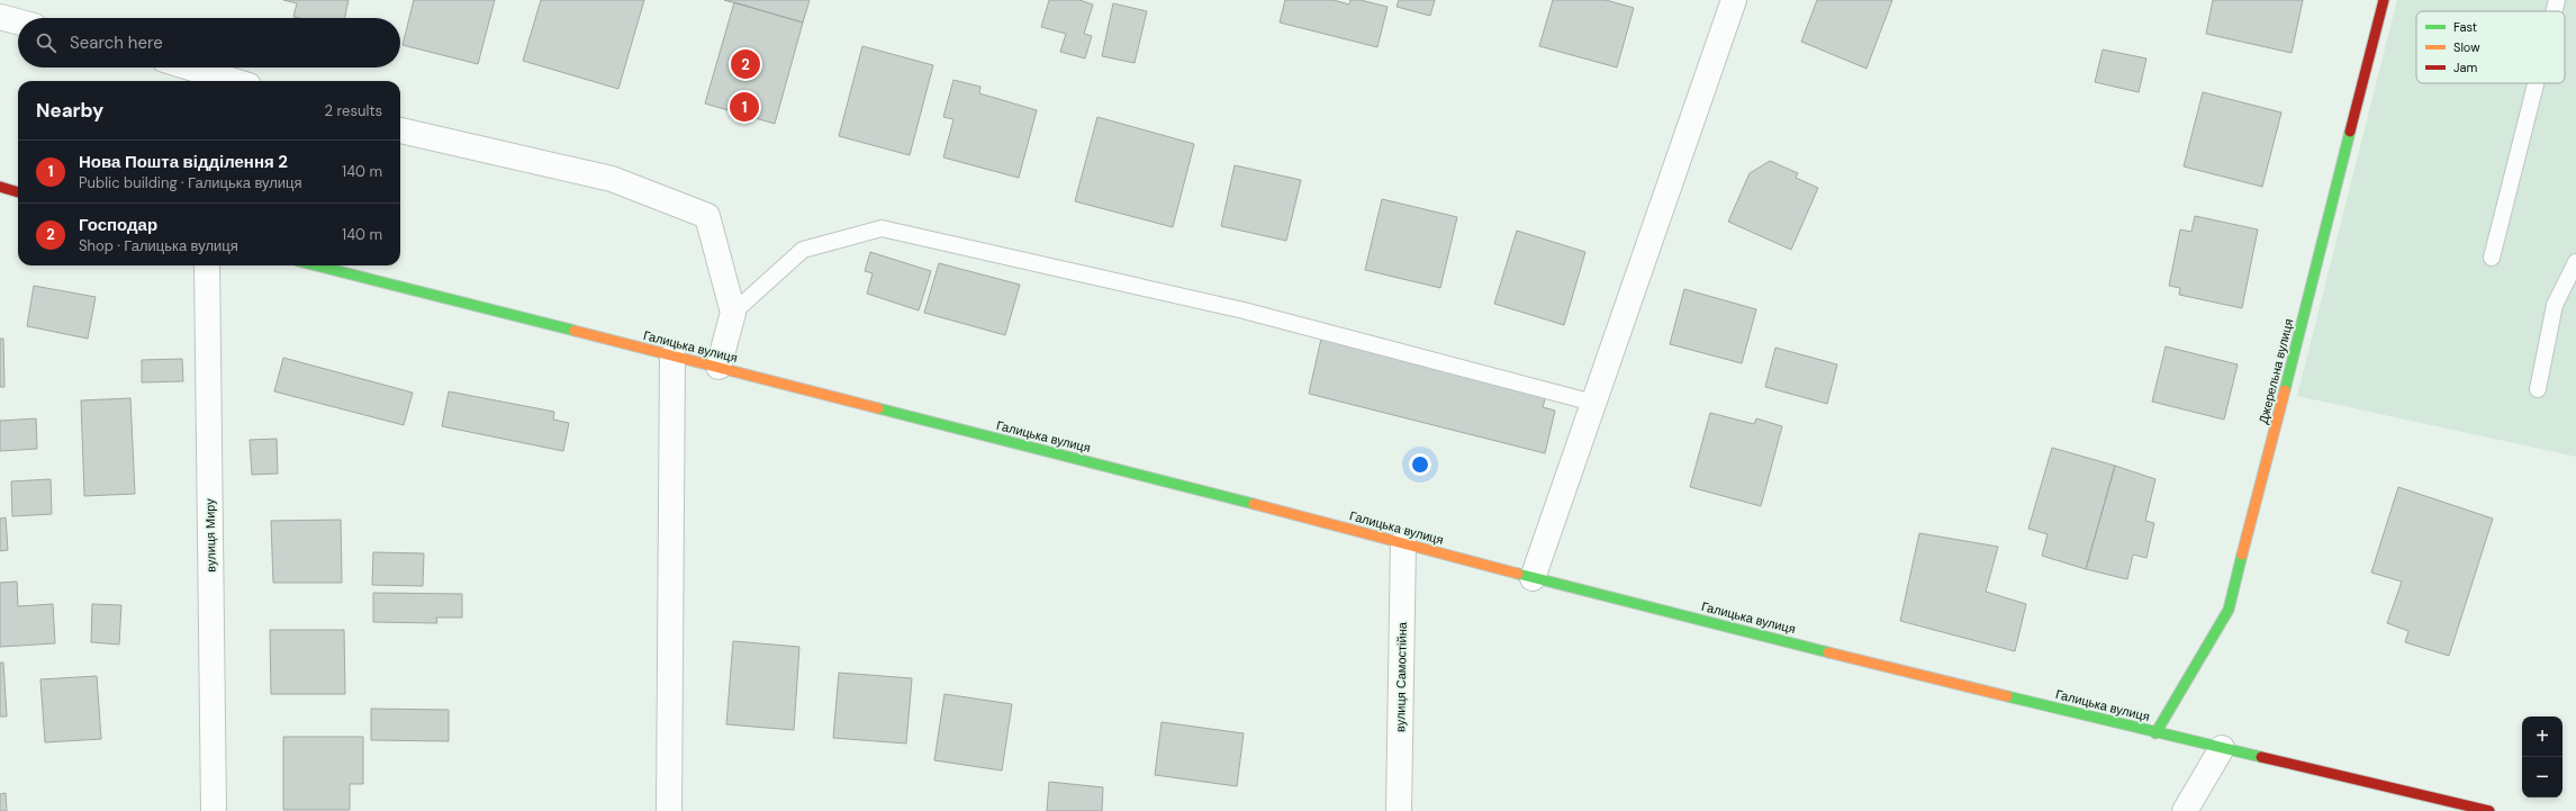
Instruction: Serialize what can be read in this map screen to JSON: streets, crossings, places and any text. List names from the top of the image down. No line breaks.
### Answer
{"streets":{"main road":["Галицька вулиця","Джерельна вулиця"],"street":["вулиця Миру","вулиця Самостійна"]},"crossings":[["Галицька вулиця","Джерельна вулиця"],["Галицька вулиця","вулиця Самостійна"]],"legend":["Fast","Slow","Jam"],"page":{"search":"Search here","pins":["2","1"],"heading":["Nearby","2 results"],"list":[{"mark":"1","name":"Нова Пошта відділення 2","note":"Public building · Галицька вулиця","value":"140 m"},{"mark":"2","name":"Господар","note":"Shop · Галицька вулиця","value":"140 m"}],"map_buttons":["+","−"]}}
